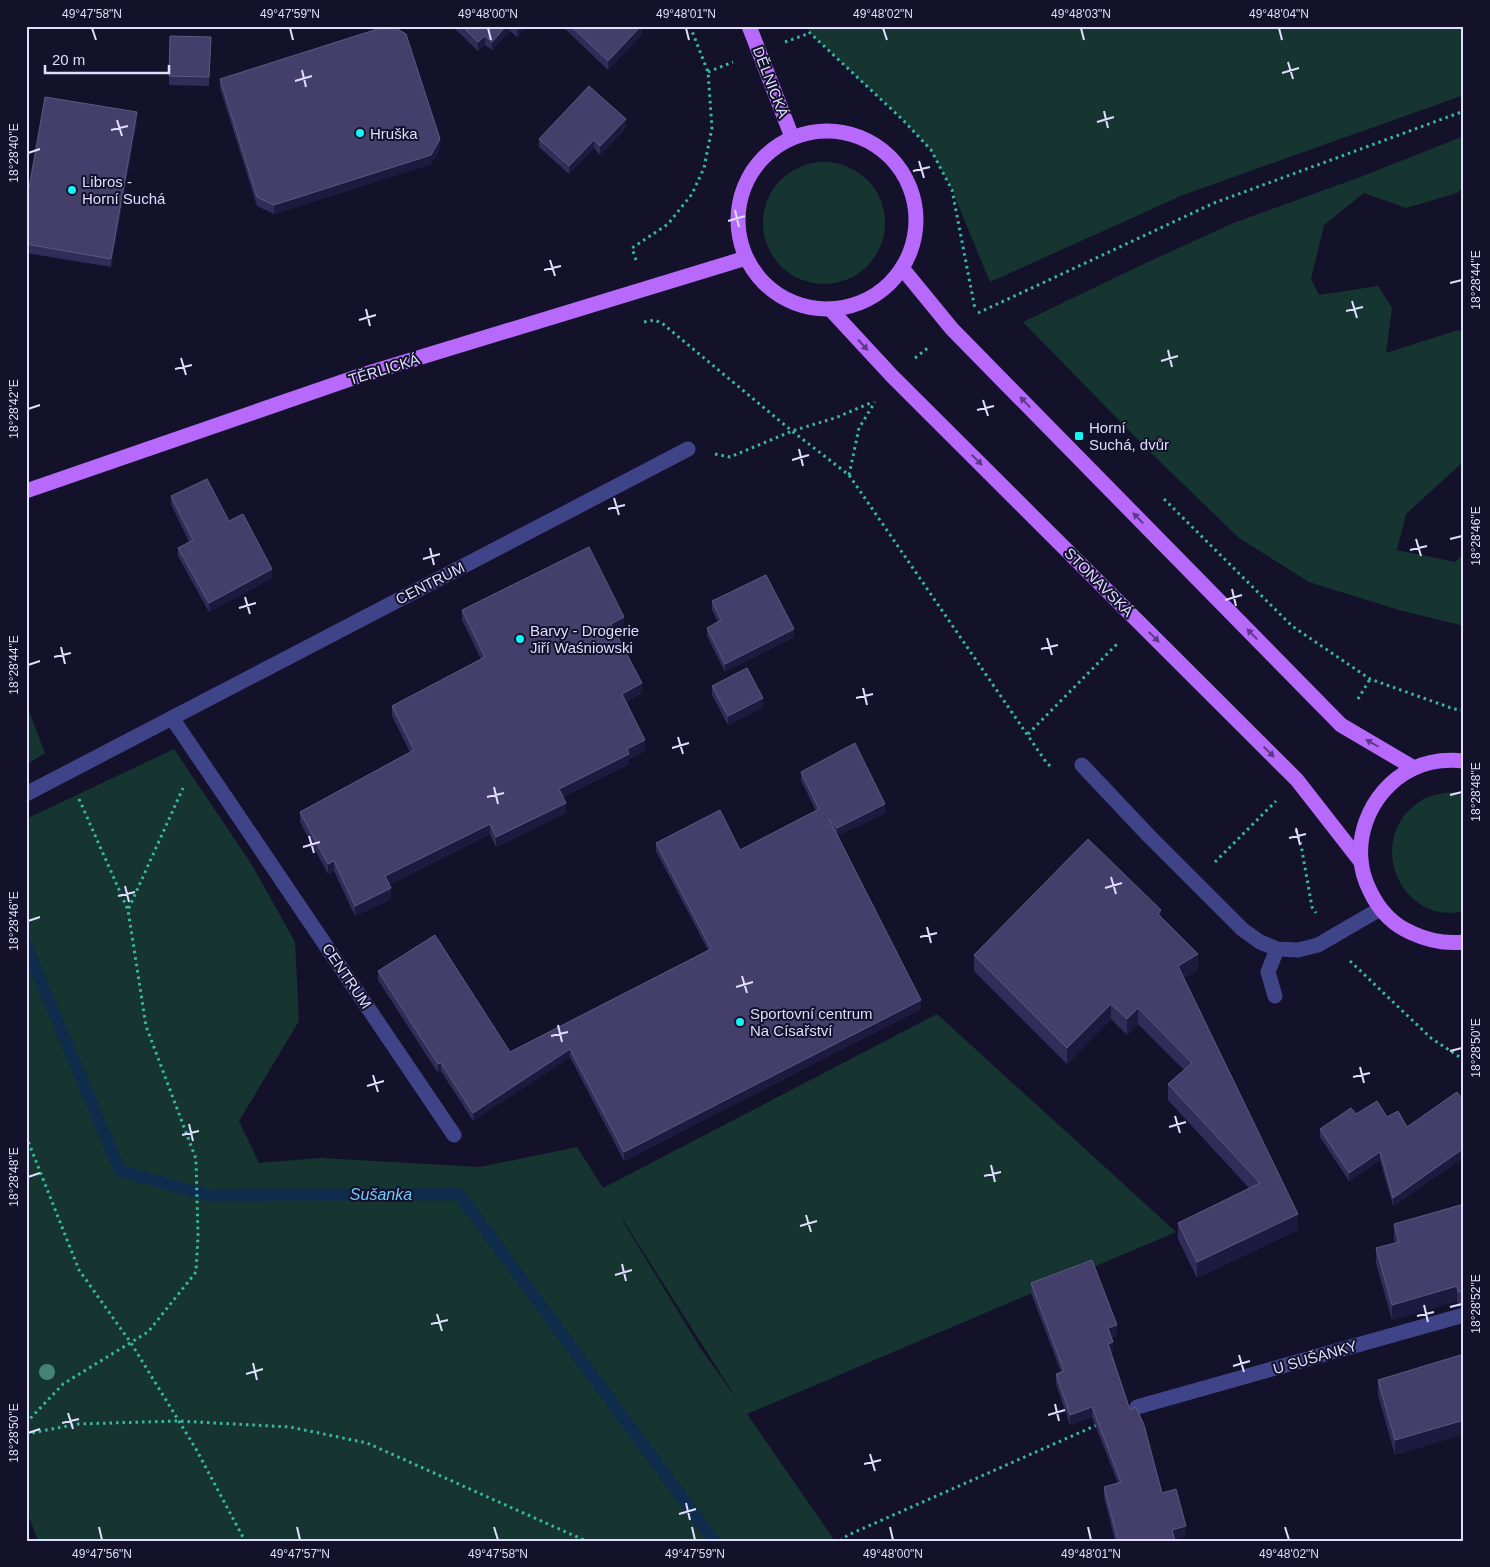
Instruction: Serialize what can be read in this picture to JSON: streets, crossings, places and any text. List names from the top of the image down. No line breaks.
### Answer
{"streets":{"main road":["DĚLNICKÁ","TĚRLICKÁ","STONAVSKÁ"],"street":["CENTRUM","U SUŠANKY"]},"crossings":[["DĚLNICKÁ","TĚRLICKÁ"],["DĚLNICKÁ","STONAVSKÁ"],["TĚRLICKÁ","STONAVSKÁ"]],"water":["Sušanka"],"places":{"other":["Hruška","Libros - Horní Suchá","Barvy - Drogerie Jiří Waśniowski","Sportovní centrum Na Císařství"],"transit":["Horní Suchá, dvůr"]},"scale_bar":"20 m","coordinates":["49°47'58\"N","49°47'59\"N","49°48'00\"N","49°48'01\"N","49°48'02\"N","49°48'03\"N","49°48'04\"N","18°28'40\"E","18°28'44\"E","18°28'42\"E","18°28'46\"E","18°28'48\"E","18°28'50\"E","18°28'52\"E","49°47'56\"N","49°47'57\"N"]}
